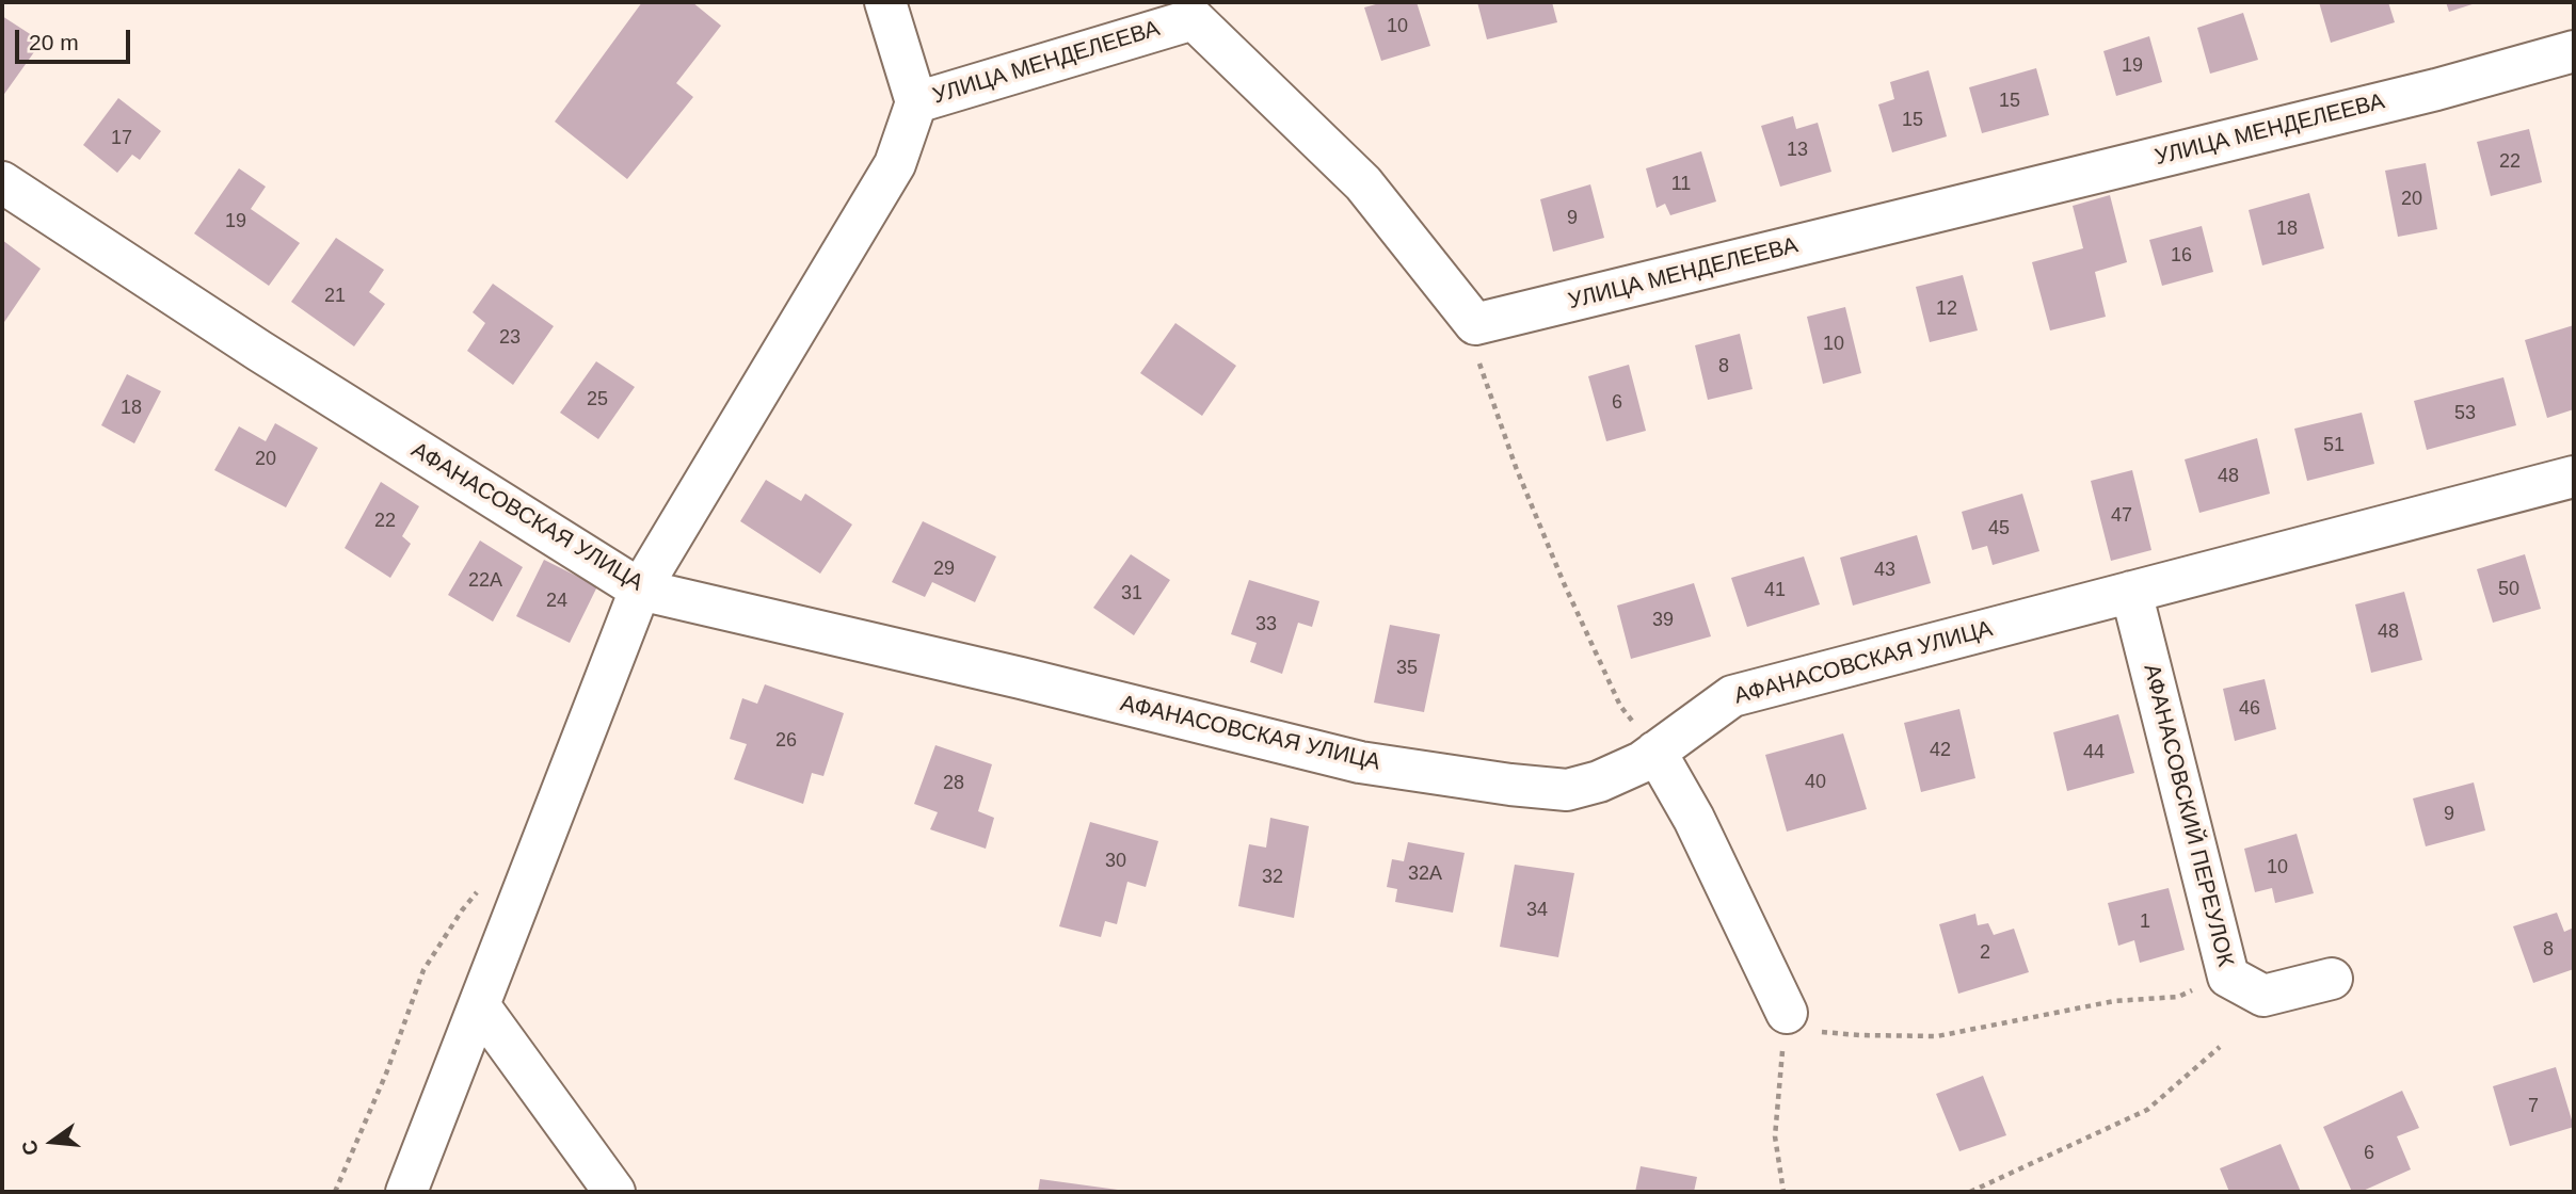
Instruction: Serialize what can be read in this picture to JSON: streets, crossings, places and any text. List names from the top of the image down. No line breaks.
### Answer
{"streets":{"street":["УЛИЦА МЕНДЕЛЕЕВА","АФАНАСОВСКАЯ УЛИЦА","АФАНАСОВСКИЙ ПЕРЕУЛОК"]},"crossings":[["АФАНАСОВСКАЯ УЛИЦА","АФАНАСОВСКИЙ ПЕРЕУЛОК"]],"house_numbers":["10","19","15","15","17","13","22","11","20","9","19","18","16","21","12","23","10","8","25","6","18","53","51","20","48","47","22","45","29","43","22А","50","41","31","24","39","33","48","35","46","26","42","44","40","28","9","30","10","32А","32","34","1","8","2","7","6"],"scale_bar":"20 m","north":"left"}
